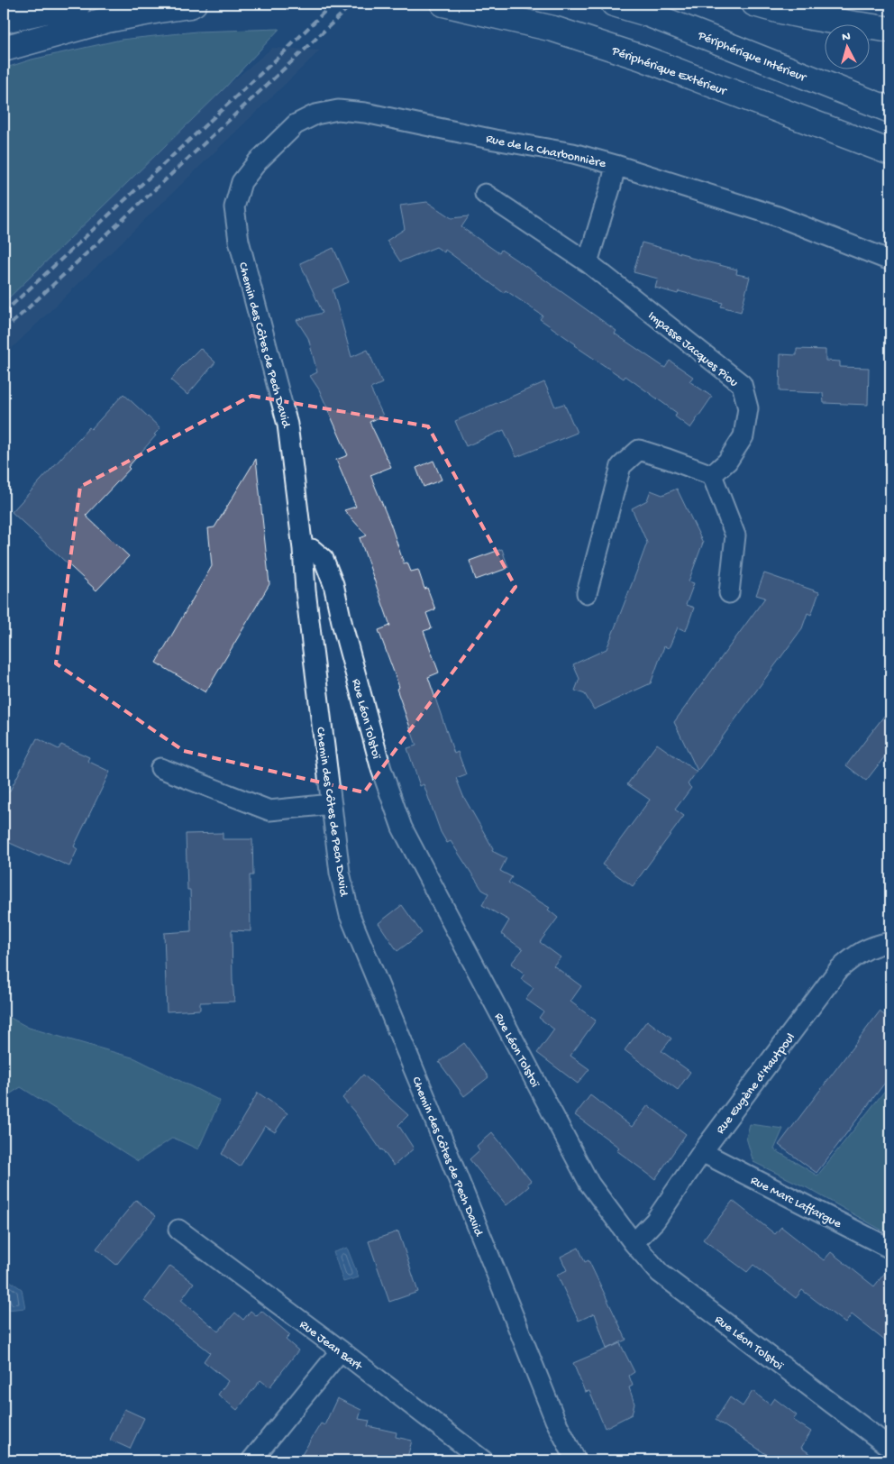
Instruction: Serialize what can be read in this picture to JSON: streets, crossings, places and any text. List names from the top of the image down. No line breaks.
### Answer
{"streets":{"main road":["Périphérique Intérieur","Périphérique Extérieur"],"street":["Rue de la Charbonnière","Chemin des Côtes de Pech David","Impasse Jacques Piou","Rue Léon Tolstoï","Rue Eugène d'Hautpoul","Rue Marc Laffargue","Rue Jean Bart"]},"crossings":[["Rue de la Charbonnière","Chemin des Côtes de Pech David"],["Chemin des Côtes de Pech David","Rue Léon Tolstoï"],["Rue Léon Tolstoï","Rue Eugène d'Hautpoul"],["Rue Eugène d'Hautpoul","Rue Marc Laffargue"]],"north":"top"}
